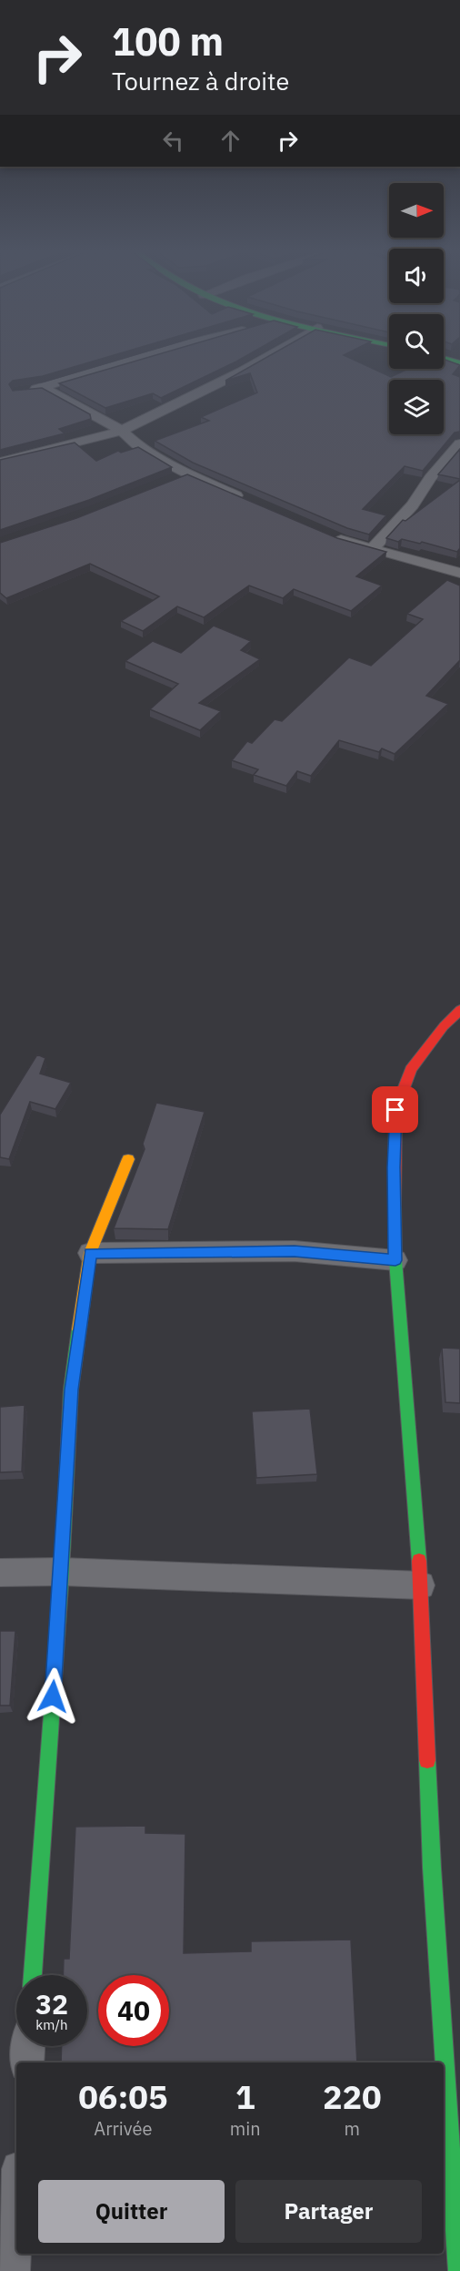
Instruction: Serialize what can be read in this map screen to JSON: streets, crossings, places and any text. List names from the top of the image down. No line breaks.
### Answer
{"north":"right","page":{"turn":["100 m","Tournez à droite"],"speed":"32 km/h","limit":"40","eta":["06:05","Arrivée","1","min","220","m"],"buttons":["Quitter","Partager"]}}
